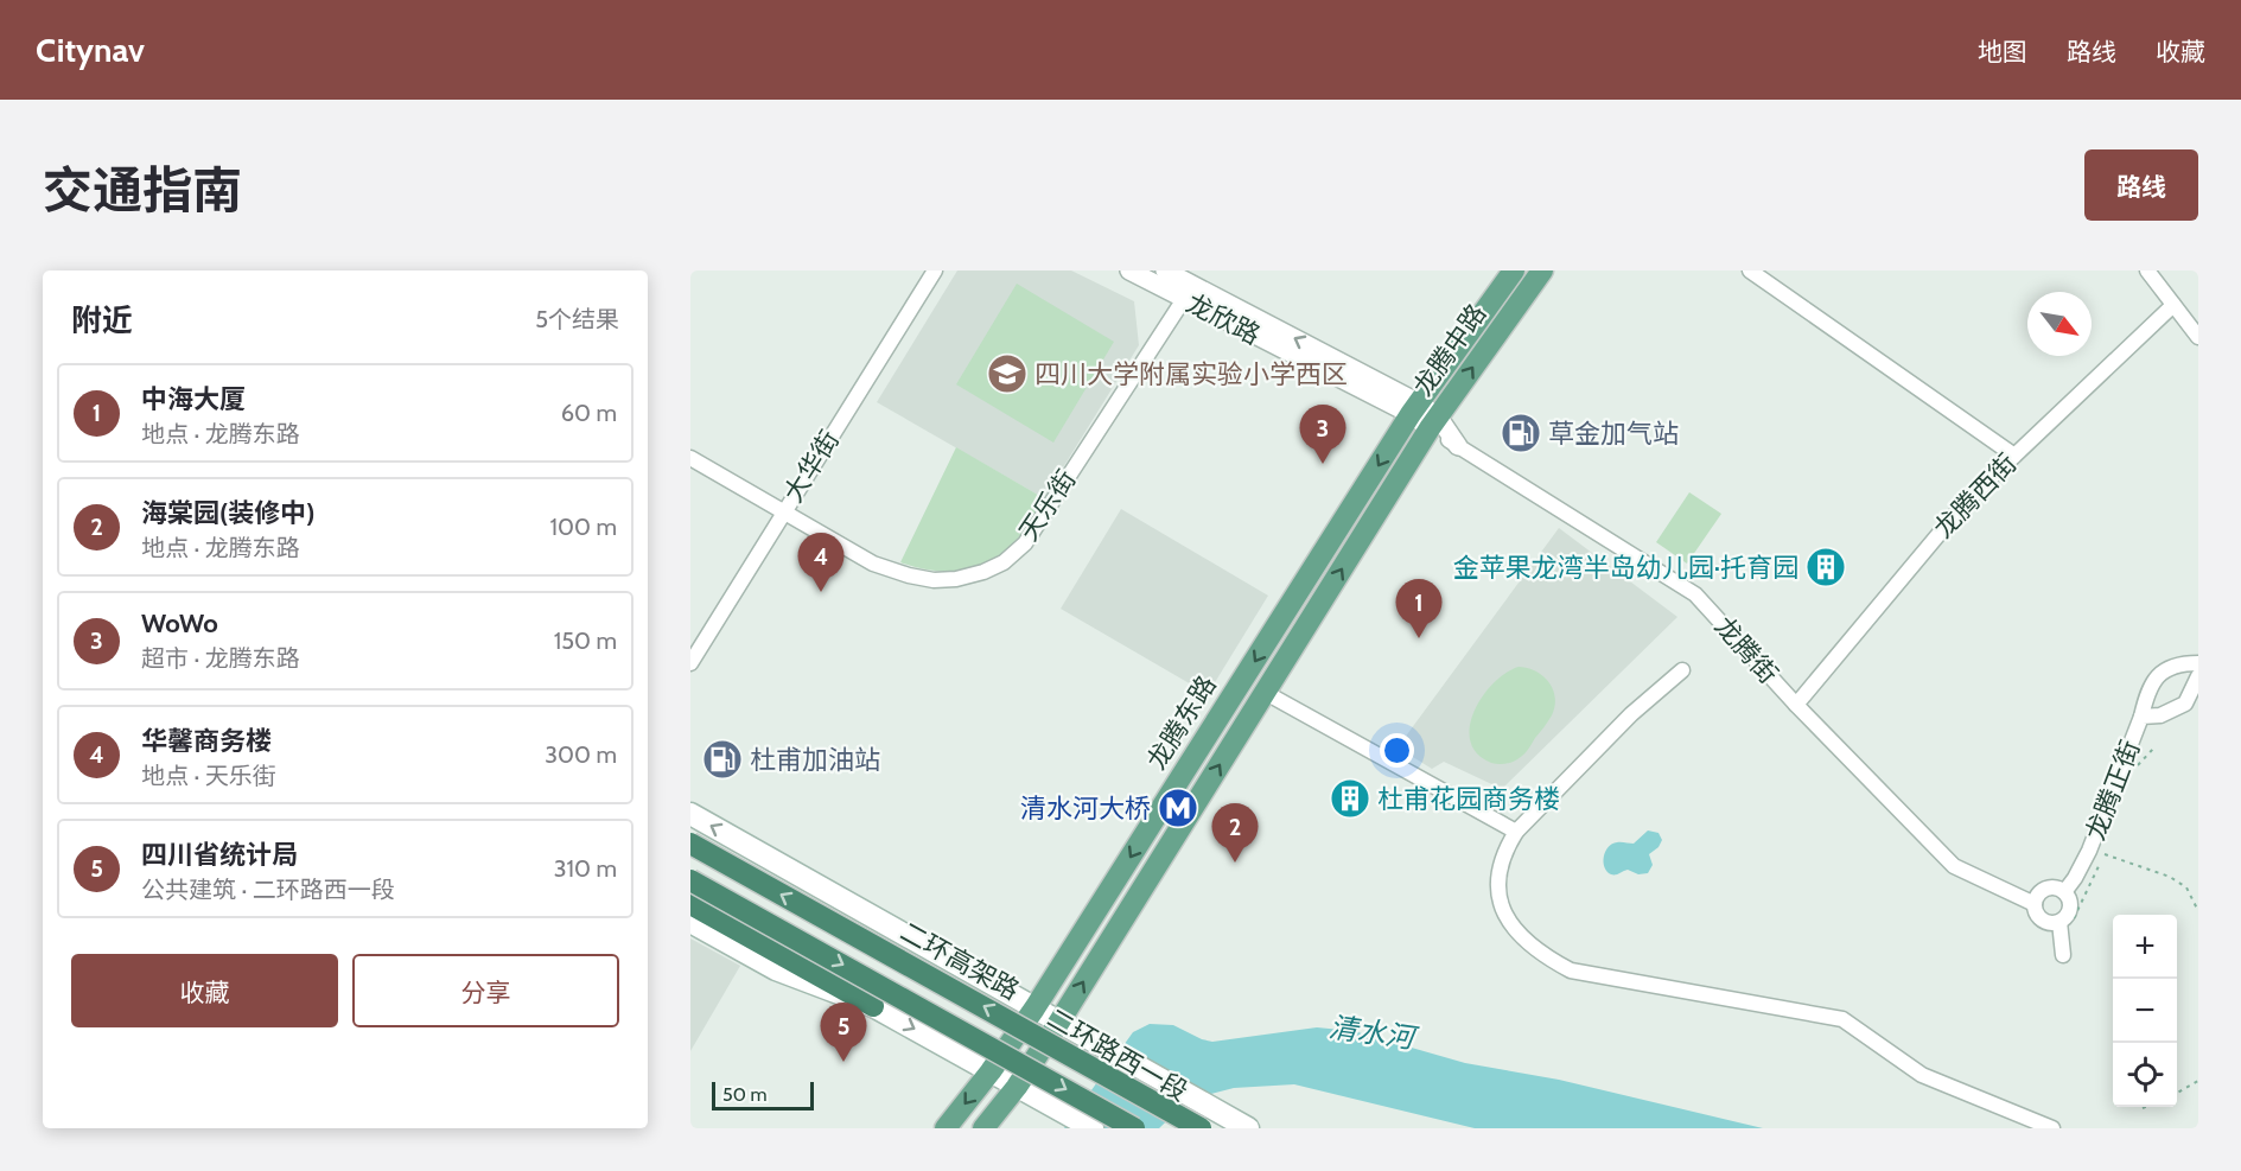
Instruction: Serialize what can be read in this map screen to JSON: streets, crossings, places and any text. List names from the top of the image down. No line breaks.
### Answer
{"streets":{"highway":["二环高架路"],"main road":["龙腾中路","龙腾东路","二环路西一段"],"street":["龙欣路","大华街","龙腾西街","天乐街","龙腾街","龙腾正街"]},"crossings":[["龙欣路","龙腾中路"],["龙欣路","天乐街"],["龙欣路","龙腾街"],["龙欣路","龙腾东路"],["龙腾中路","龙腾东路"],["大华街","天乐街"],["龙腾西街","龙腾街"],["龙腾街","龙腾正街"],["龙腾东路","二环路西一段"]],"water":["清水河"],"places":{"school or university":["四川大学附属实验小学西区"],"fuel station":["草金加气站","杜甫加油站"],"building":["金苹果龙湾半岛幼儿园·托育园","杜甫花园商务楼"],"metro station":["清水河大桥"]},"scale_bar":"50 m","north":"bottom right","page":{"header":"Citynav","nav":["地图","路线","收藏"],"title":"交通指南","buttons":["路线",["收藏","分享"]],"heading":["附近","5个结果"],"list":[{"mark":"1","name":"中海大厦","note":"地点 · 龙腾东路","value":"60 m"},{"mark":"2","name":"海棠园(装修中)","note":"地点 · 龙腾东路","value":"100 m"},{"mark":"3","name":"WoWo","note":"超市 · 龙腾东路","value":"150 m"},{"mark":"4","name":"华馨商务楼","note":"地点 · 天乐街","value":"300 m"},{"mark":"5","name":"四川省统计局","note":"公共建筑 · 二环路西一段","value":"310 m"}],"pins":["3","4","1","2","5"],"map_buttons":["+","−"],"scale":"50 m"}}
